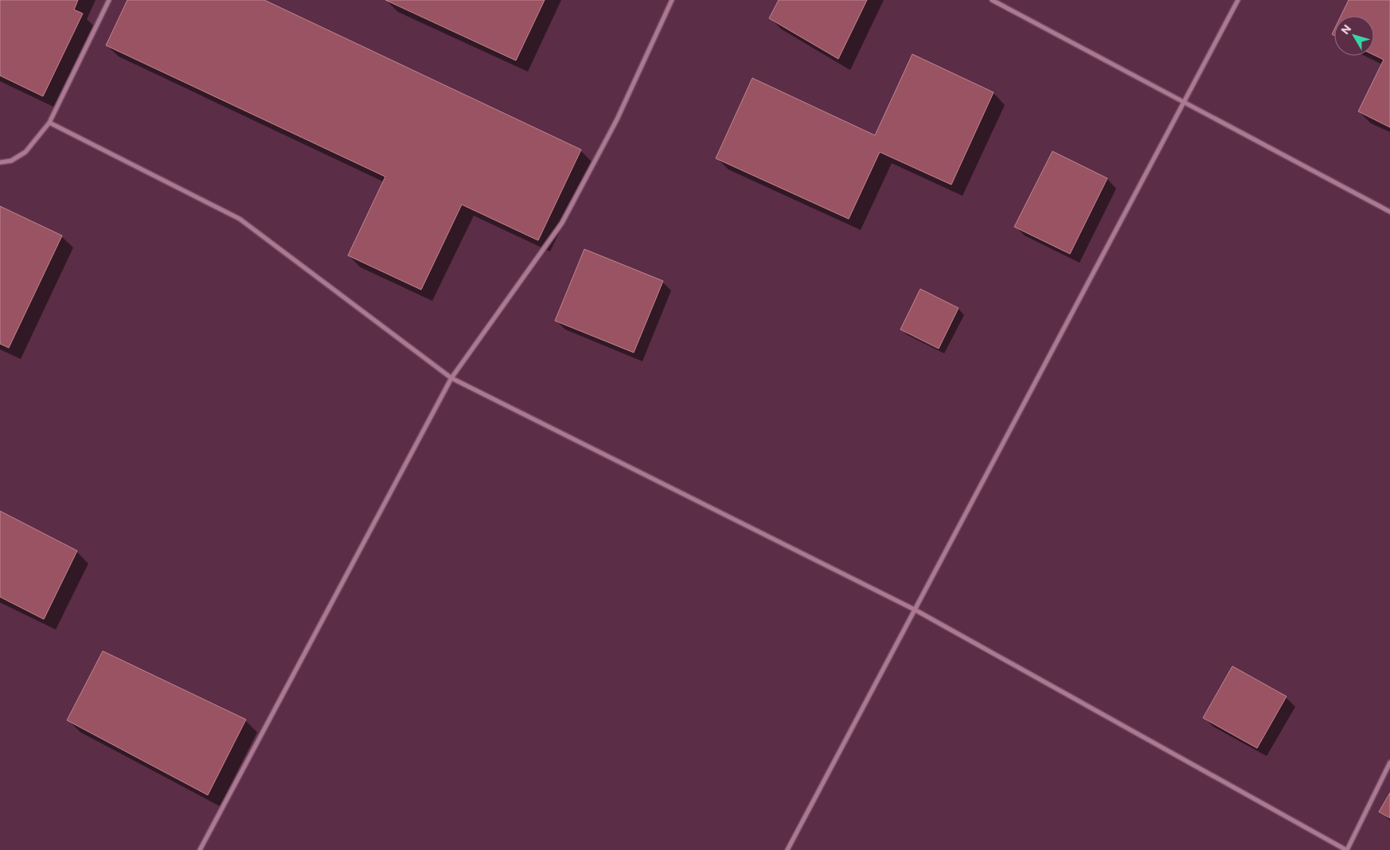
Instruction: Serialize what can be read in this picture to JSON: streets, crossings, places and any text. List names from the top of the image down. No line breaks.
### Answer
{"north":"top left"}
